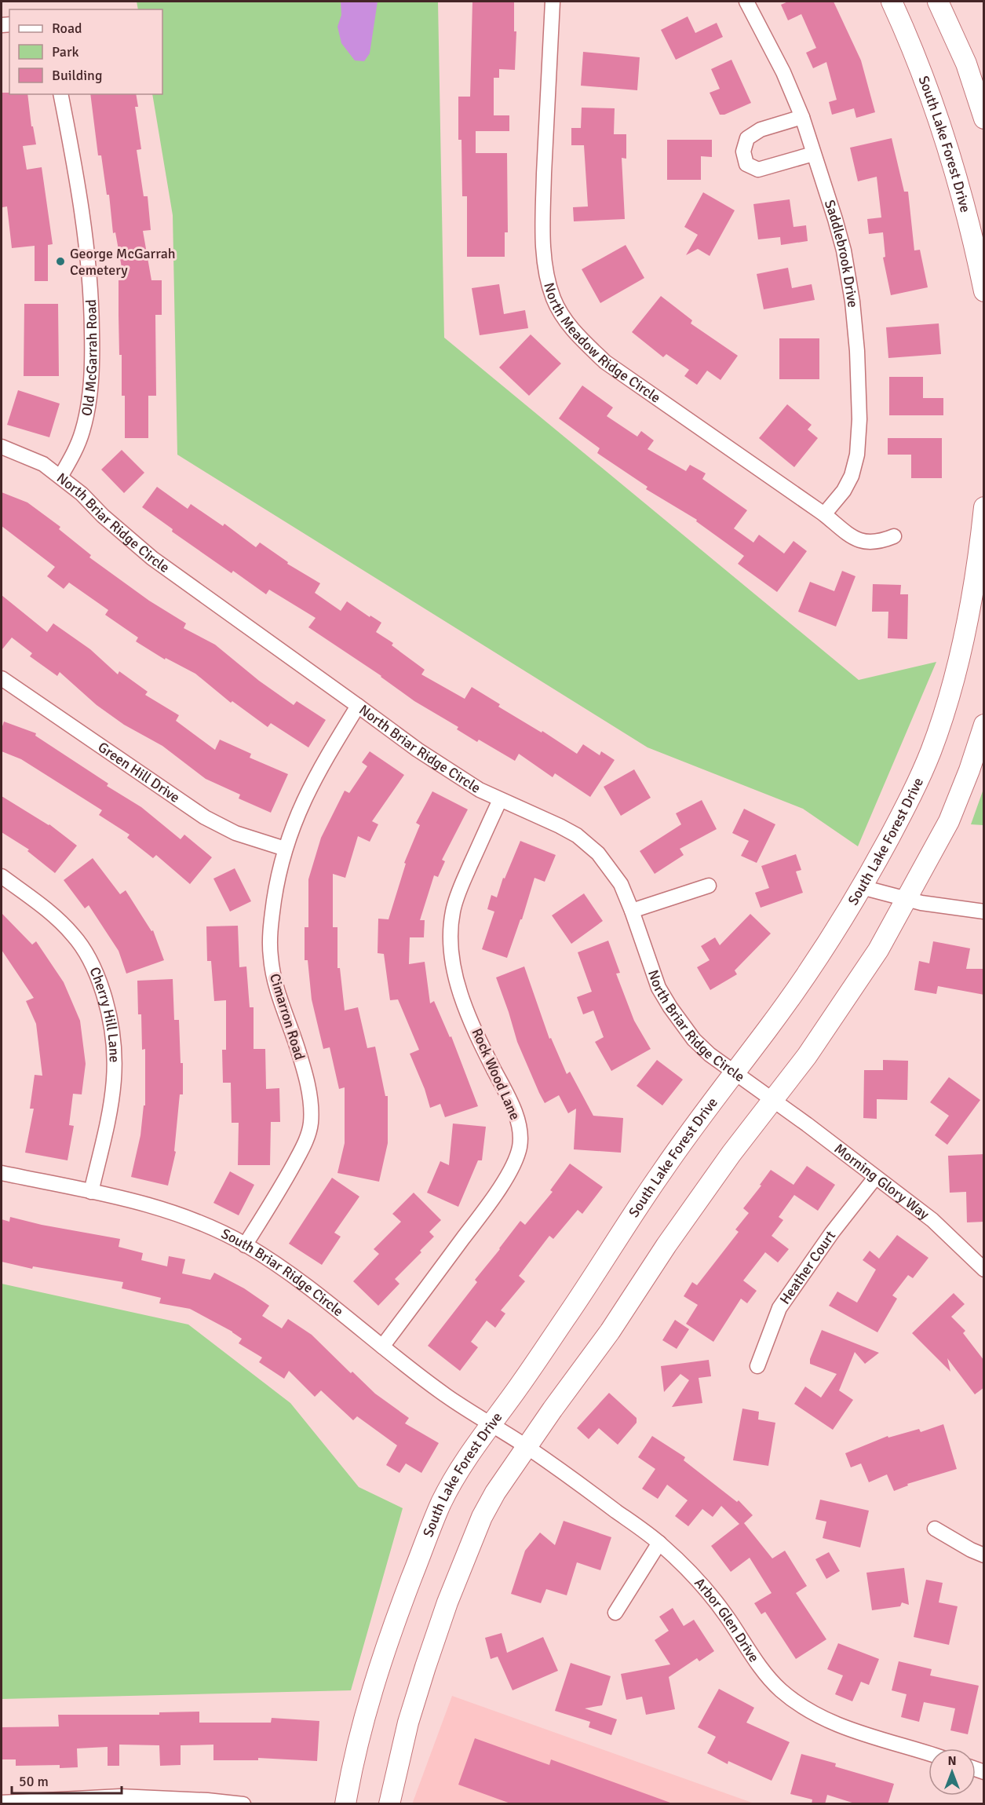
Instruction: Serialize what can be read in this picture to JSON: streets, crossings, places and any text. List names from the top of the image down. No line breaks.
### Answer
{"streets":{"main road":["South Lake Forest Drive"],"street":["Saddlebrook Drive","North Meadow Ridge Circle","Old McGarrah Road","North Briar Ridge Circle","Green Hill Drive","Cherry Hill Lane","Cimarron Road","Rock Wood Lane","Morning Glory Way","Heather Court","South Briar Ridge Circle","Arbor Glen Drive"]},"crossings":[["South Lake Forest Drive","North Briar Ridge Circle"],["South Lake Forest Drive","South Briar Ridge Circle"],["Saddlebrook Drive","North Meadow Ridge Circle"],["Old McGarrah Road","North Briar Ridge Circle"],["North Briar Ridge Circle","Cimarron Road"],["North Briar Ridge Circle","Rock Wood Lane"],["North Briar Ridge Circle","Morning Glory Way"],["Green Hill Drive","Cimarron Road"],["Cherry Hill Lane","South Briar Ridge Circle"],["Cimarron Road","South Briar Ridge Circle"],["Rock Wood Lane","South Briar Ridge Circle"],["Morning Glory Way","Heather Court"],["South Briar Ridge Circle","Arbor Glen Drive"]],"places":["George McGarrah Cemetery"],"legend":["Road","Park","Building"],"scale_bar":"50 m","north":"top"}
